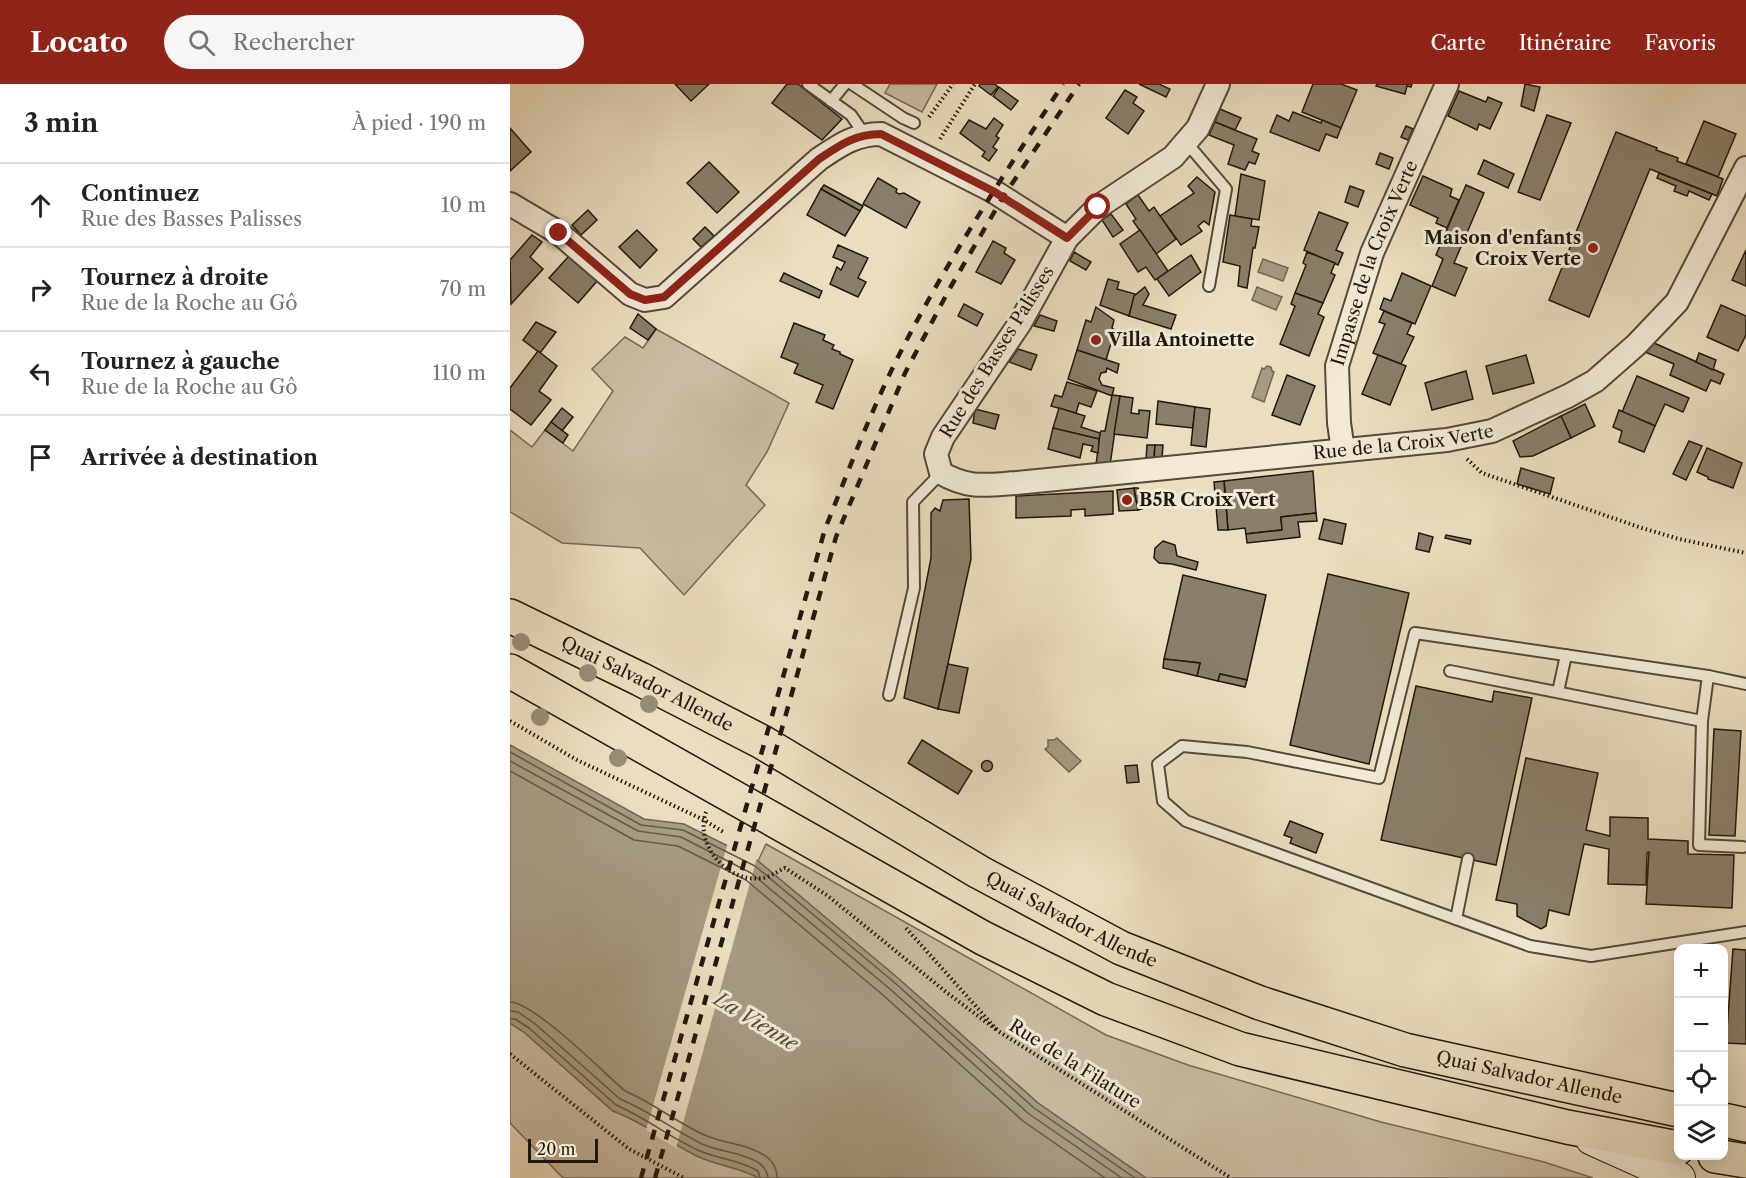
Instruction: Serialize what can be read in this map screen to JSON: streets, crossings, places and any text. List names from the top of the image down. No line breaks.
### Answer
{"streets":{"main road":["Quai Salvador Allende"],"street":["Impasse de la Croix Verte","Rue des Basses Palisses","Rue de la Croix Verte"],"path":["Rue de la Filature"]},"crossings":[["Impasse de la Croix Verte","Rue de la Croix Verte"],["Rue des Basses Palisses","Rue de la Croix Verte"]],"water":["La Vienne"],"places":["Maison d'enfants Croix Verte","Villa Antoinette","B5R Croix Vert"],"scale_bar":"20 m","page":{"header":"Locato","search":"Rechercher","nav":["Carte","Itinéraire","Favoris"],"heading":["3 min","À pied · 190 m"],"list":[["Continuez","Rue des Basses Palisses","10 m"],["Tournez à droite","Rue de la Roche au Gô","70 m"],["Tournez à gauche","Rue de la Roche au Gô","110 m"],"Arrivée à destination"],"map_buttons":["+","−"],"scale":"20 m"}}
